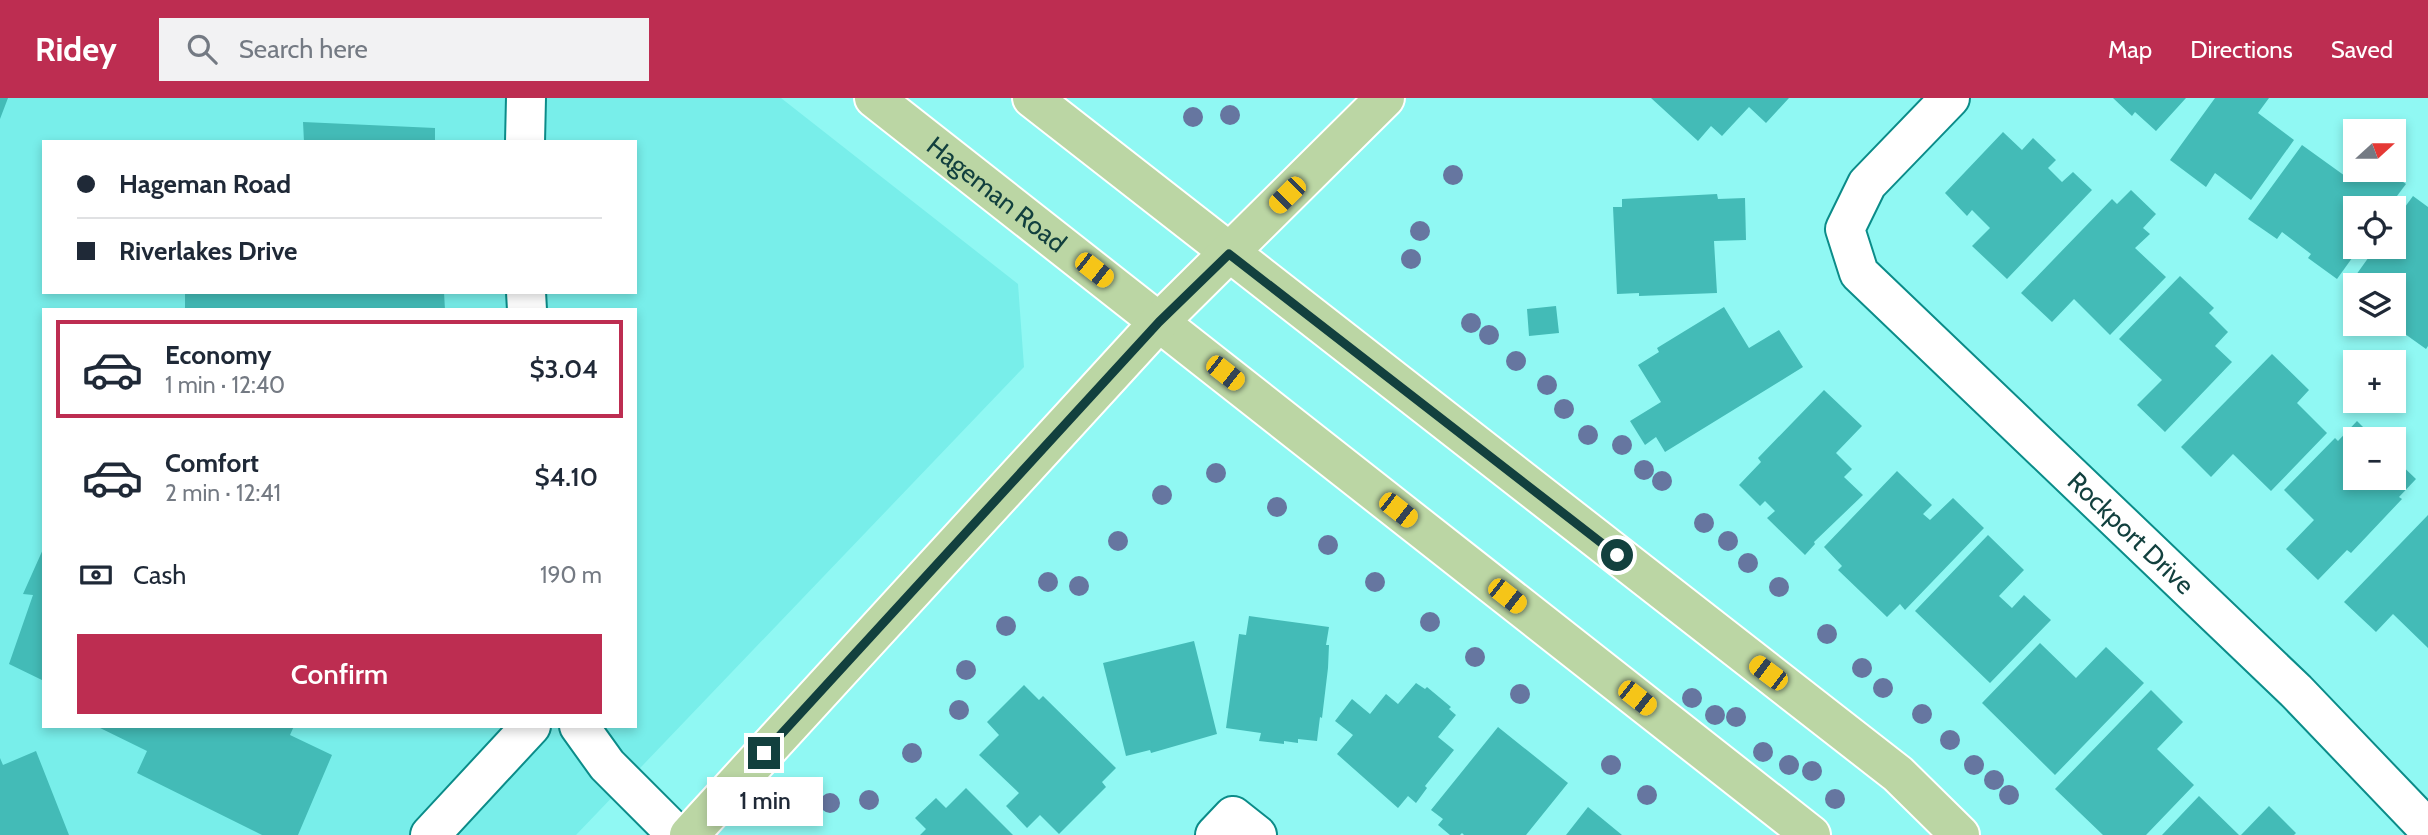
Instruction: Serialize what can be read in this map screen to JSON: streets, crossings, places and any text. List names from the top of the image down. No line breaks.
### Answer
{"streets":{"main road":["Hageman Road"],"street":["Rockport Drive"]},"north":"right","page":{"header":"Ridey","search":"Search here","nav":["Map","Directions","Saved"],"map_buttons":["+","−"],"banner":["Hageman Road","Riverlakes Drive"],"list":[{"name":"Economy","note":"1 min · 12:40","value":"$3.04"},{"name":"Comfort","note":"2 min · 12:41","value":"$4.10"}],"pay":["Cash","190 m"],"buttons":"Confirm","bubble":"1 min"}}
